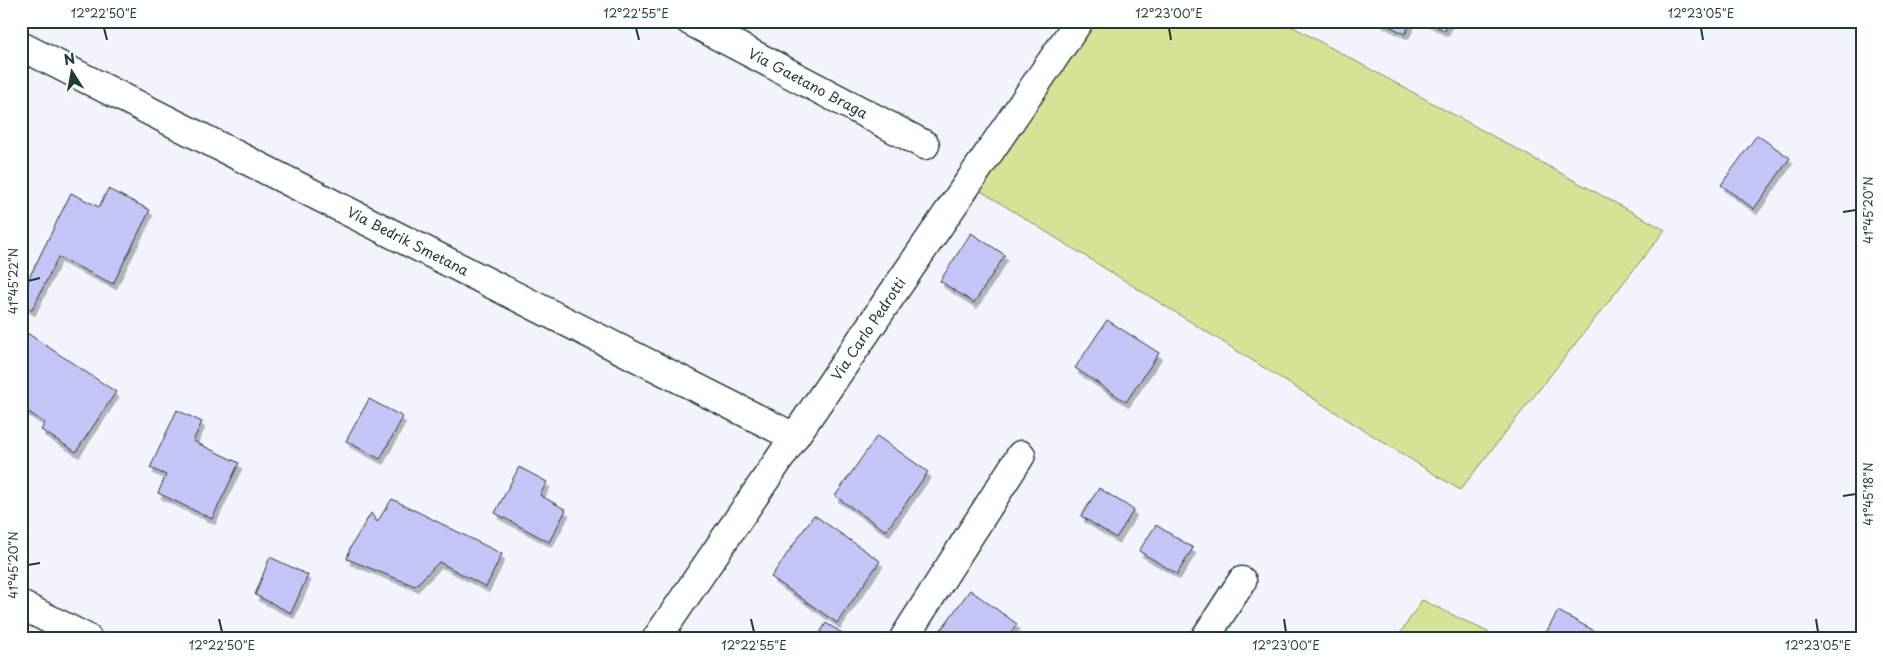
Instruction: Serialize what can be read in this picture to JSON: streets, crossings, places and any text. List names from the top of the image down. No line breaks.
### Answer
{"streets":{"street":["Via Gaetano Braga","Via Bedrik Smetana","Via Carlo Pedrotti"]},"crossings":[["Via Bedrik Smetana","Via Carlo Pedrotti"]],"north":"top","coordinates":["12°22'50\"E","12°22'55\"E","12°23'00\"E","12°23'05\"E","41°45'20\"N","41°45'22\"N","41°45'18\"N"]}
